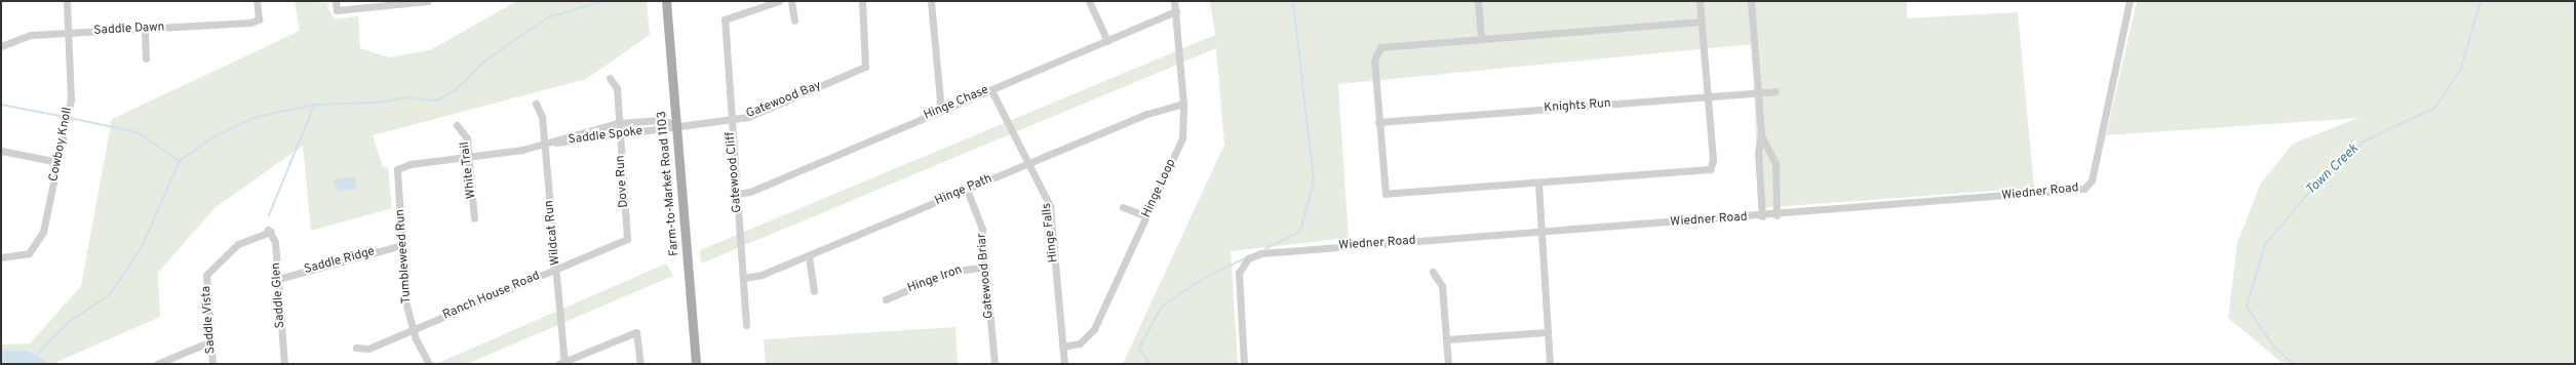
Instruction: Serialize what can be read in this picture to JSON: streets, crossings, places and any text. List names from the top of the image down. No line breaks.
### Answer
{"streets":{"main road":["Farm-to-Market Road 1103"],"street":["Saddle Dawn","Gatewood Bay","Hinge Chase","Knights Run","Saddle Spoke","Cowboy Knoll","White Trail","Gatewood Cliff","Dove Run","Hinge Loop","Hinge Path","Wiedner Road","Wildcat Run","Hinge Falls","Tumbleweed Run","Saddle Ridge","Gatewood Briar","Hinge Iron","Saddle Glen","Ranch House Road","Saddle Vista"]},"crossings":[["Saddle Dawn","Cowboy Knoll"],["Gatewood Bay","Saddle Spoke"],["Gatewood Bay","Gatewood Cliff"],["Gatewood Bay","Farm-to-Market Road 1103"],["Hinge Chase","Gatewood Cliff"],["Hinge Chase","Hinge Loop"],["Hinge Chase","Hinge Falls"],["Saddle Spoke","White Trail"],["Saddle Spoke","Dove Run"],["Saddle Spoke","Farm-to-Market Road 1103"],["Saddle Spoke","Wildcat Run"],["Saddle Spoke","Tumbleweed Run"],["Gatewood Cliff","Hinge Path"],["Dove Run","Ranch House Road"],["Hinge Loop","Hinge Path"],["Hinge Loop","Hinge Falls"],["Hinge Path","Hinge Falls"],["Hinge Path","Gatewood Briar"],["Wildcat Run","Ranch House Road"],["Tumbleweed Run","Saddle Ridge"],["Tumbleweed Run","Ranch House Road"],["Saddle Ridge","Saddle Glen"],["Gatewood Briar","Hinge Iron"],["Saddle Glen","Saddle Vista"]],"water":["Town Creek"]}
